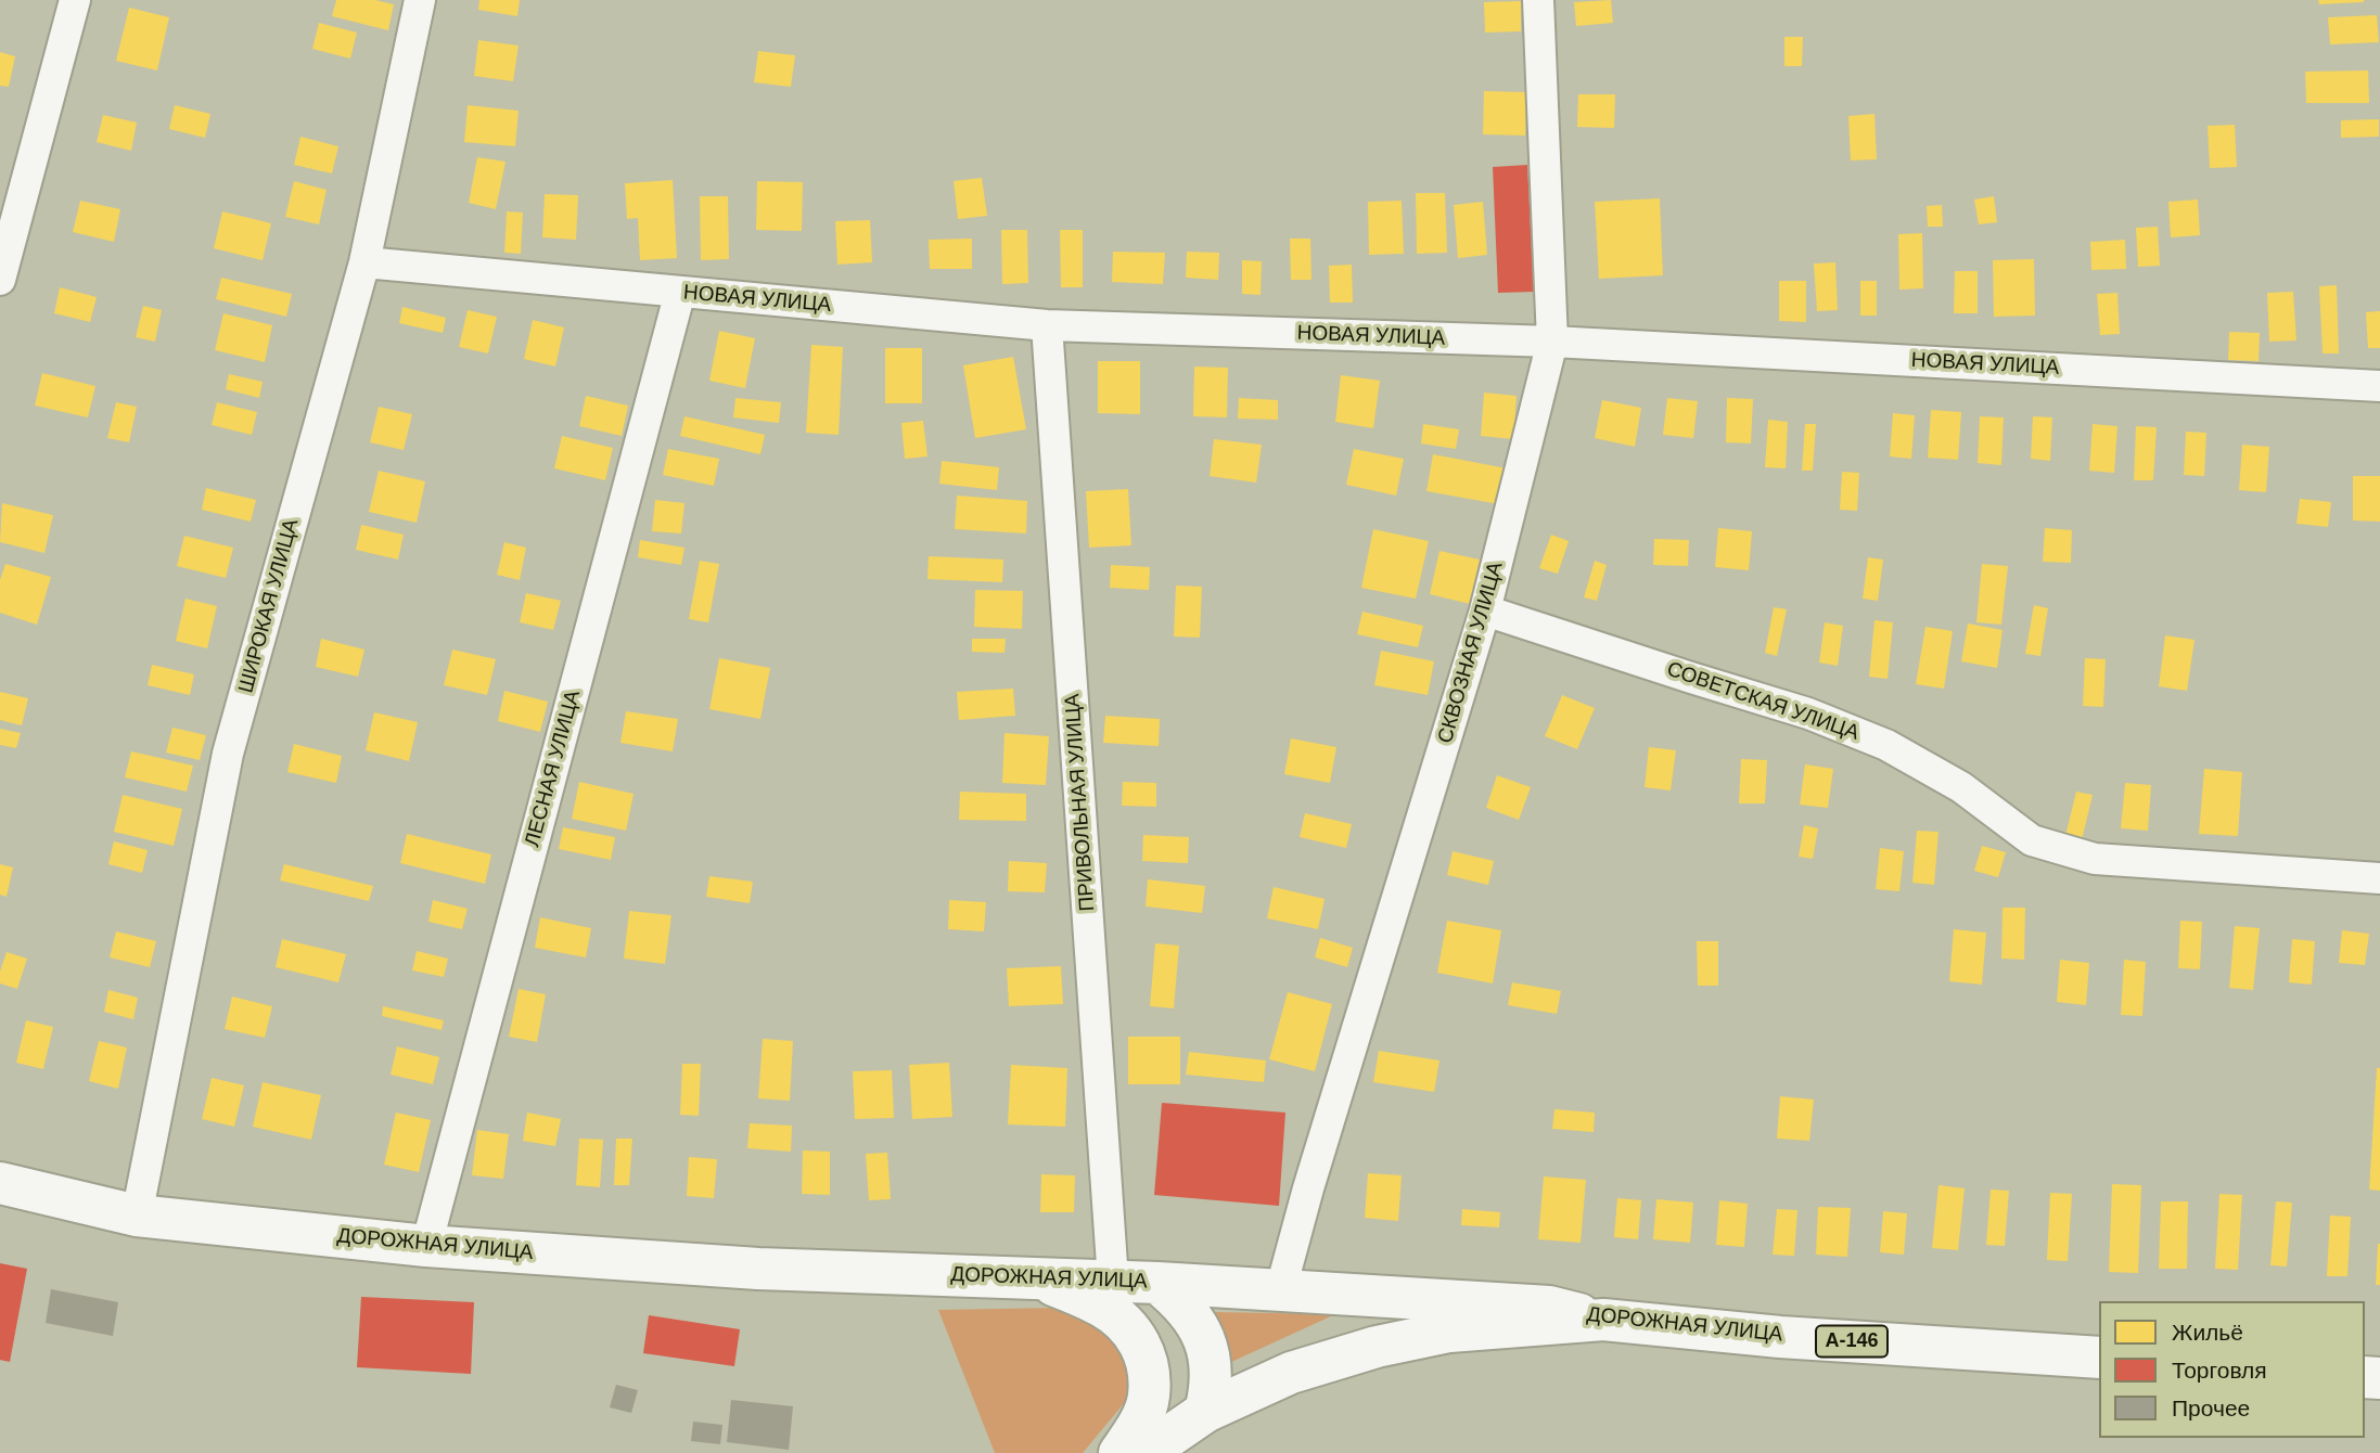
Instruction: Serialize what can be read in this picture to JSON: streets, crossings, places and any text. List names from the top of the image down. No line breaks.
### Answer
{"streets":{"main road":["ДОРОЖНАЯ УЛИЦА","А-146"],"street":["НОВАЯ УЛИЦА","ШИРОКАЯ УЛИЦА","СКВОЗНАЯ УЛИЦА","СОВЕТСКАЯ УЛИЦА","ЛЕСНАЯ УЛИЦА","ПРИВОЛЬНАЯ УЛИЦА"]},"crossings":[["НОВАЯ УЛИЦА","ШИРОКАЯ УЛИЦА"],["НОВАЯ УЛИЦА","СКВОЗНАЯ УЛИЦА"],["НОВАЯ УЛИЦА","ЛЕСНАЯ УЛИЦА"],["НОВАЯ УЛИЦА","ПРИВОЛЬНАЯ УЛИЦА"],["ШИРОКАЯ УЛИЦА","ДОРОЖНАЯ УЛИЦА"],["СКВОЗНАЯ УЛИЦА","СОВЕТСКАЯ УЛИЦА"],["СКВОЗНАЯ УЛИЦА","ДОРОЖНАЯ УЛИЦА"],["ЛЕСНАЯ УЛИЦА","ДОРОЖНАЯ УЛИЦА"],["ПРИВОЛЬНАЯ УЛИЦА","ДОРОЖНАЯ УЛИЦА"],["ДОРОЖНАЯ УЛИЦА","А-146"]],"legend":["Жильё","Торговля","Прочее"]}
